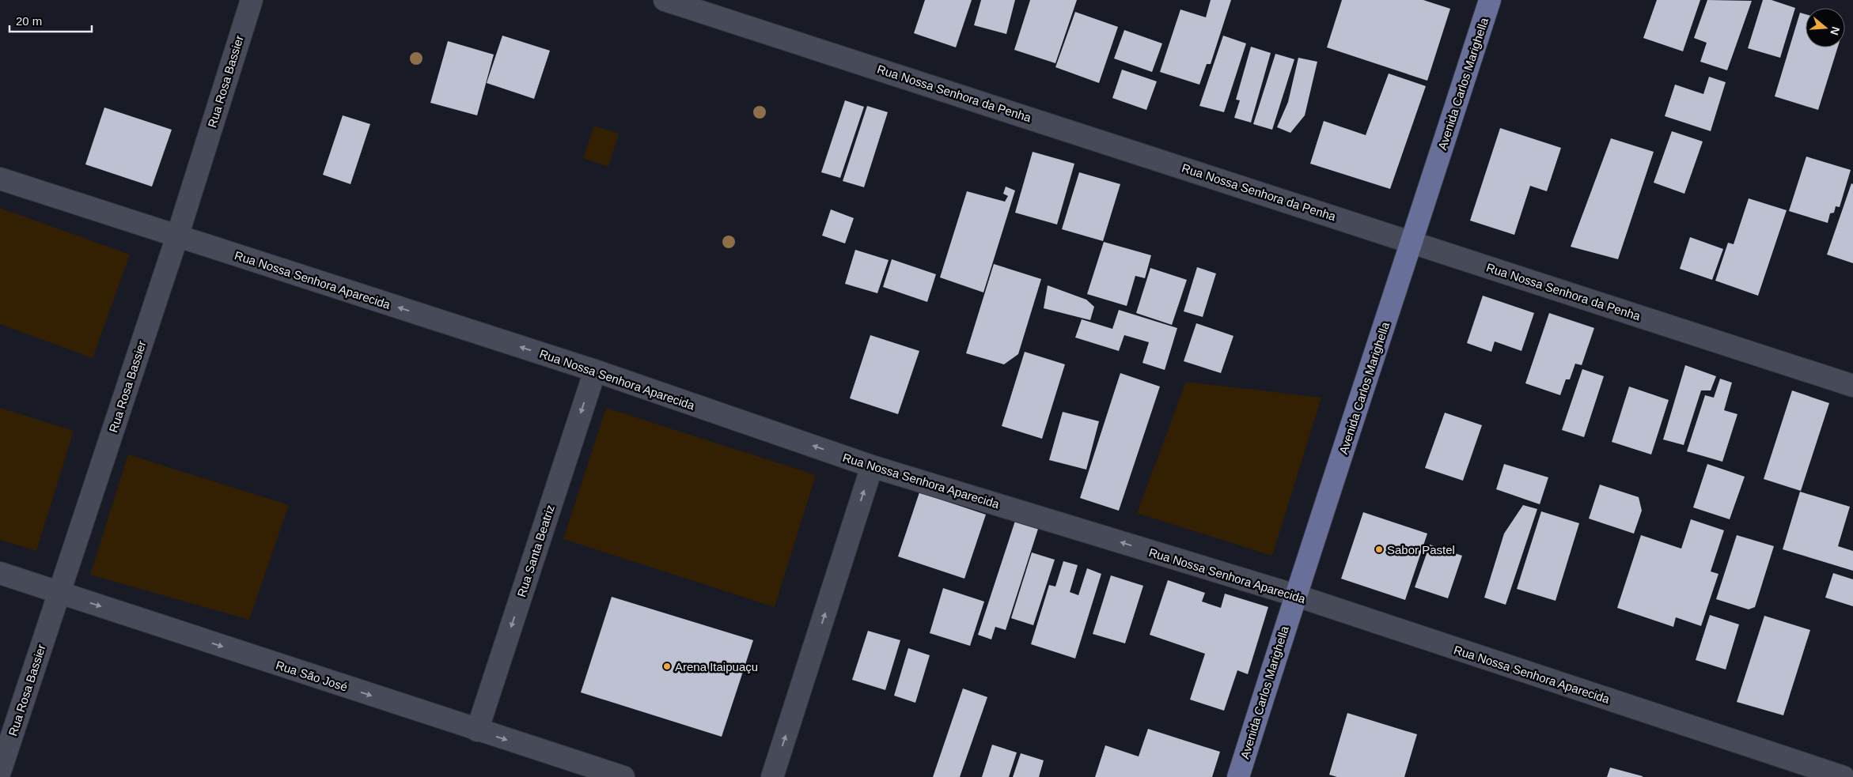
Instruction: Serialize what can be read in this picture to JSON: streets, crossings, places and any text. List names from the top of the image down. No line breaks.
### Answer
{"streets":{"main road":["Avenida Carlos Marighella"],"street":["Rua Rosa Bassier","Rua Nossa Senhora da Penha","Rua Nossa Senhora Aparecida","Rua Santa Beatriz","Rua São José"]},"crossings":[["Rua Rosa Bassier","Rua Nossa Senhora Aparecida"],["Rua Rosa Bassier","Rua São José"],["Avenida Carlos Marighella","Rua Nossa Senhora da Penha"],["Avenida Carlos Marighella","Rua Nossa Senhora Aparecida"],["Rua Nossa Senhora Aparecida","Rua Santa Beatriz"],["Rua Santa Beatriz","Rua São José"]],"one_way":["Rua Nossa Senhora Aparecida","Rua Santa Beatriz","Rua São José"],"places":["Sabor Pastel","Arena Itaipuaçu"],"scale_bar":"20 m","north":"right"}
